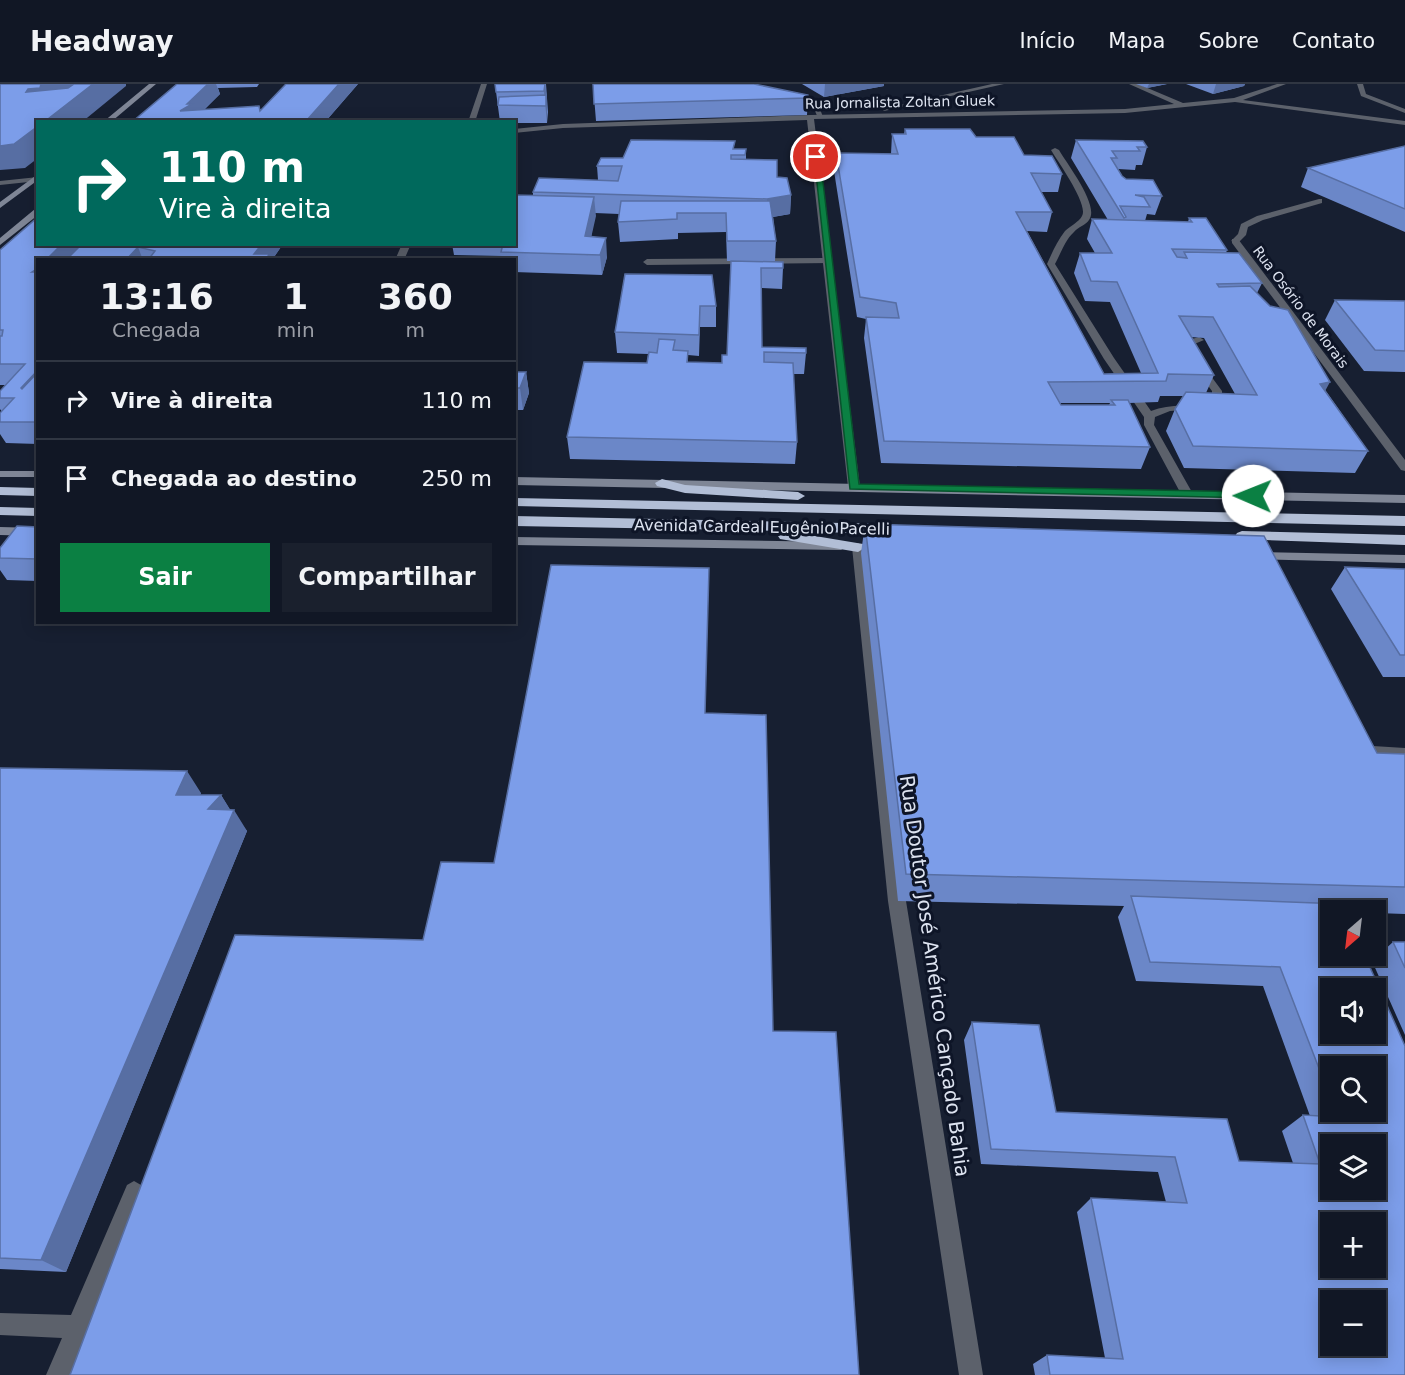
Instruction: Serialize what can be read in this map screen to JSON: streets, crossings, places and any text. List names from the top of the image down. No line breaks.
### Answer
{"streets":{"highway":["Avenida Cardeal Eugênio Pacelli"],"street":["Rua Jornalista Zoltan Gluek","Rua Osório de Morais","Rua Doutor José Américo Cançado Bahia"]},"crossings":[["Avenida Cardeal Eugênio Pacelli","Rua Doutor José Américo Cançado Bahia"]],"north":"bottom left","page":{"header":"Headway","nav":["Início","Mapa","Sobre","Contato"],"turn":["110 m","Vire à direita"],"eta":["13:16","Chegada","1","min","360","m"],"list":[{"name":"Vire à direita","value":"110 m"},{"name":"Chegada ao destino","value":"250 m"}],"buttons":["Sair","Compartilhar"],"map_buttons":["+","−"]}}
